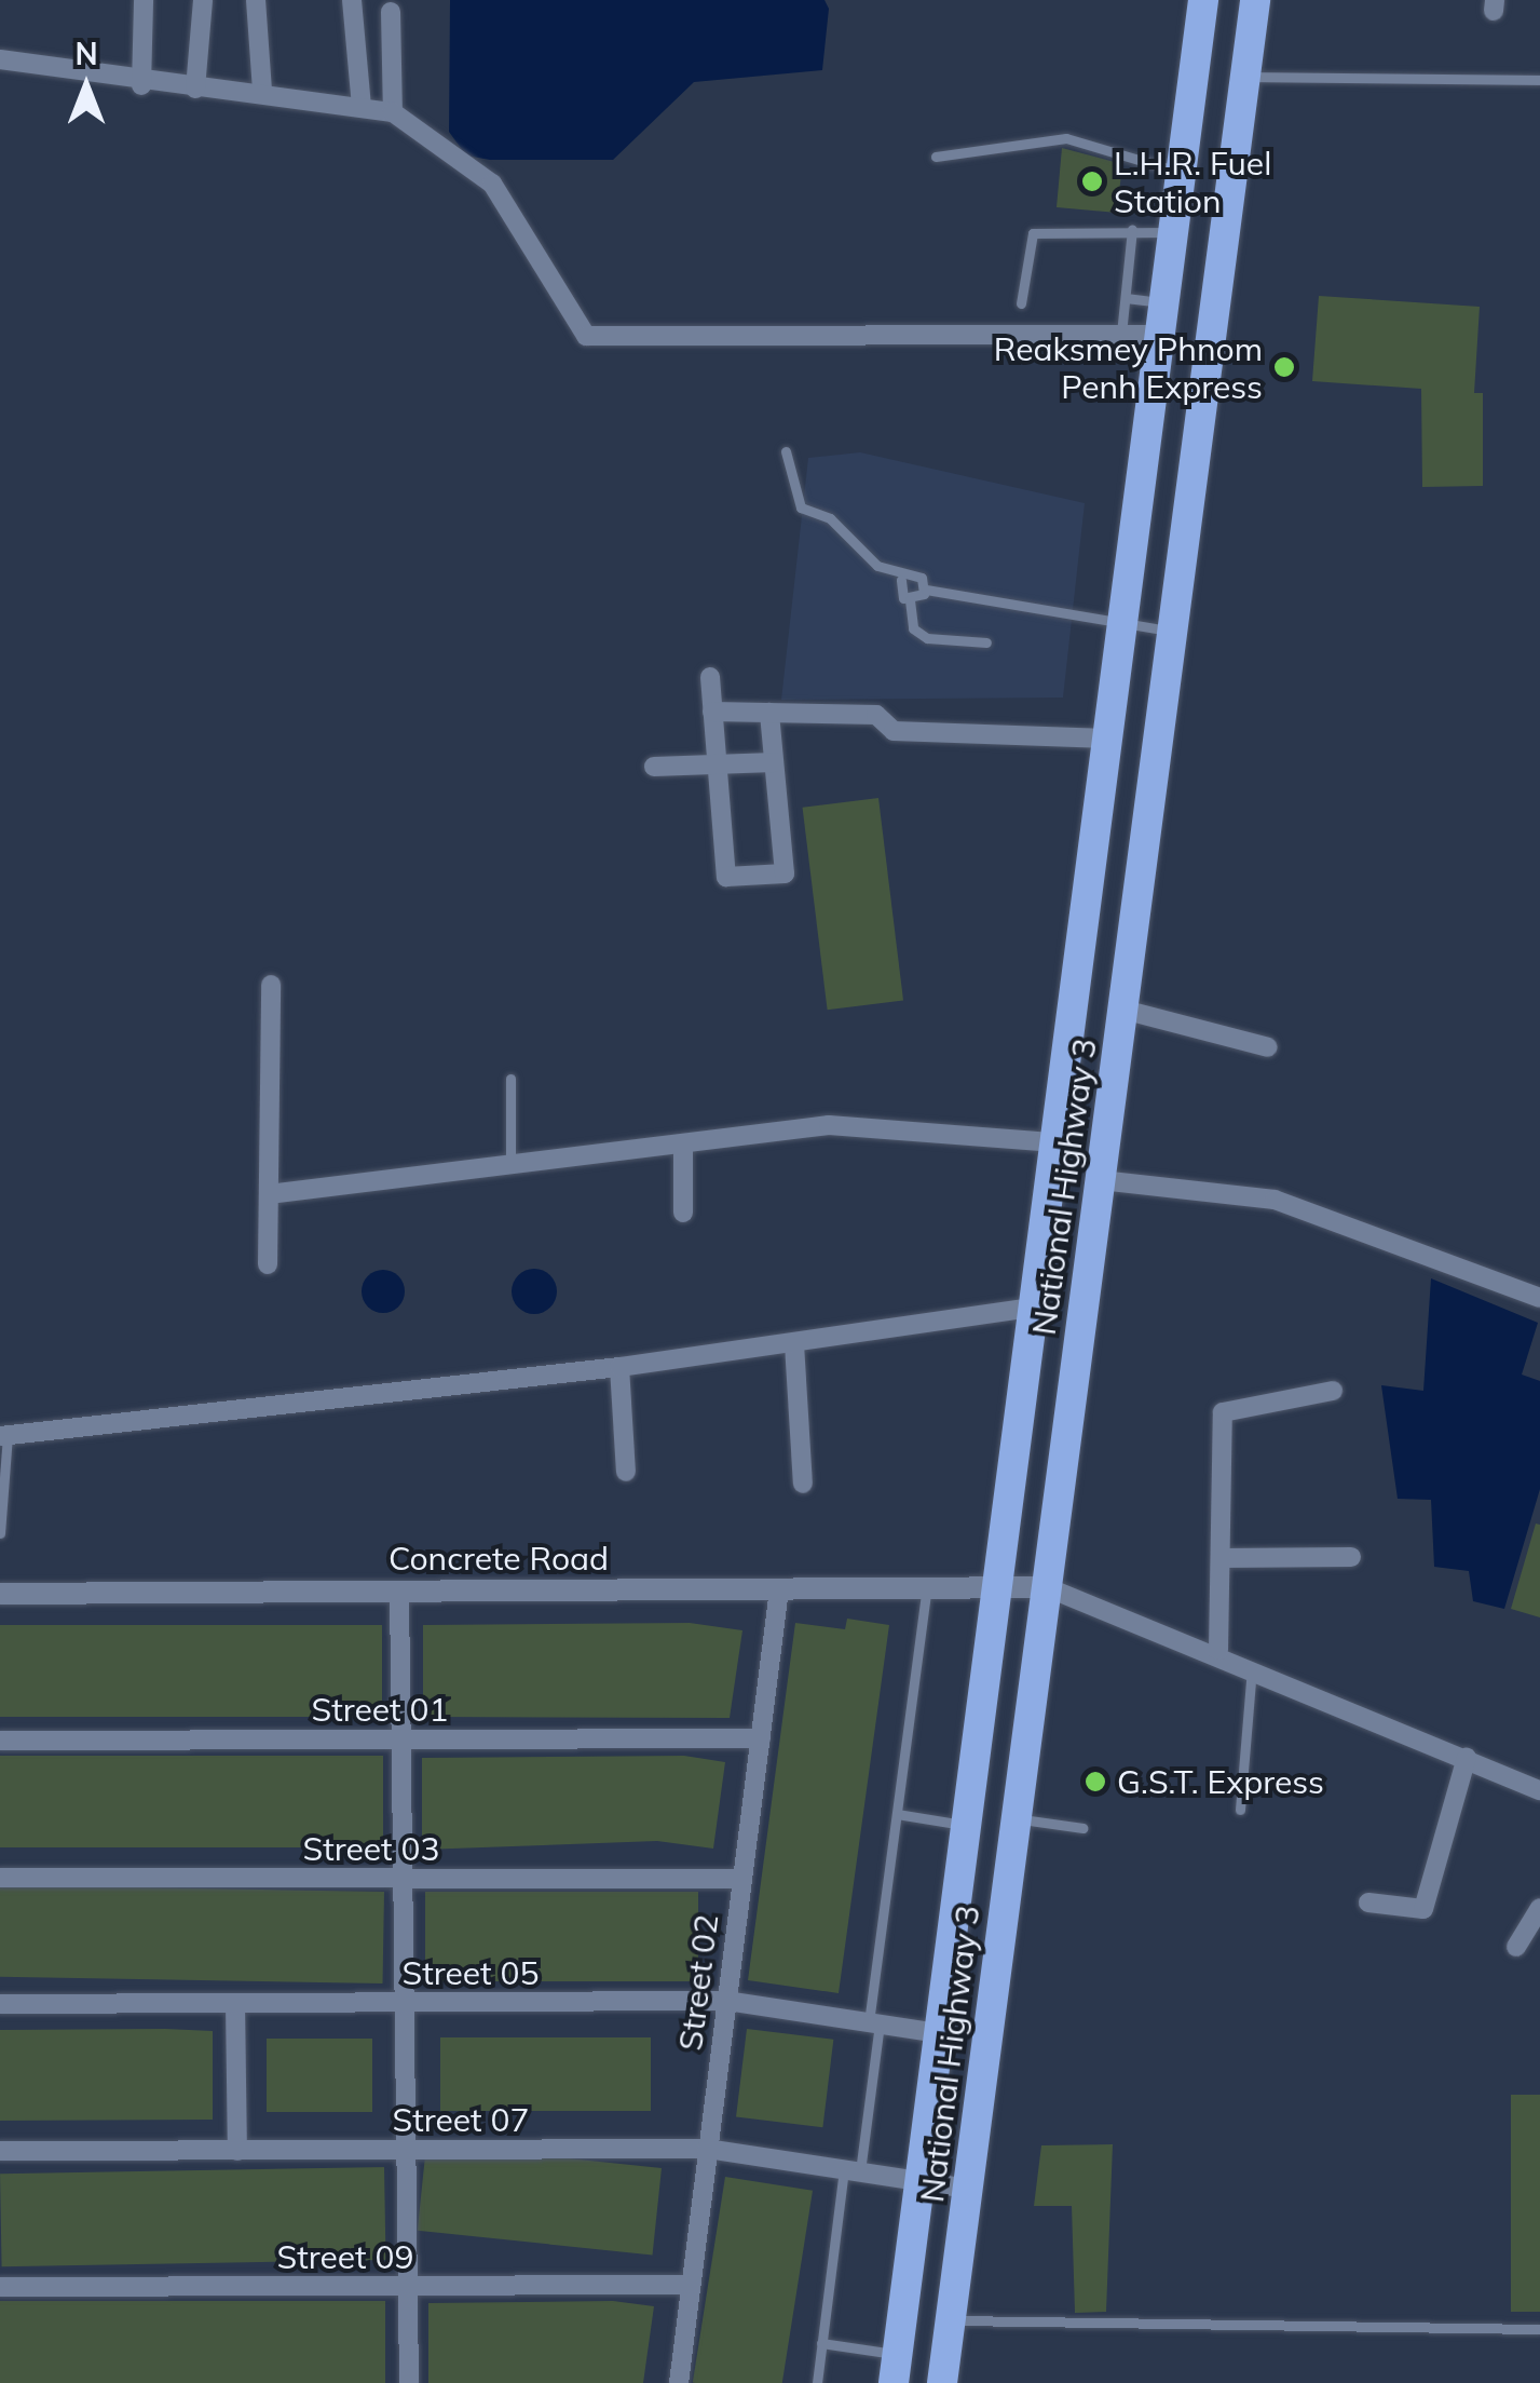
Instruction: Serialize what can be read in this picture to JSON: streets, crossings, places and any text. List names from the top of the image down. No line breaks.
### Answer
{"streets":{"highway":["National Highway 3"],"street":["Concrete Road","Street 01","Street 03","Street 05","Street 02","Street 07","Street 09"]},"crossings":[["National Highway 3","Concrete Road"],["National Highway 3","Street 05"],["National Highway 3","Street 07"],["Concrete Road","Street 02"],["Street 01","Street 02"],["Street 03","Street 02"],["Street 05","Street 02"],["Street 02","Street 07"],["Street 02","Street 09"]],"places":["L.H.R. Fuel Station","Reaksmey Phnom Penh Express","G.S.T. Express"],"north":"top"}
